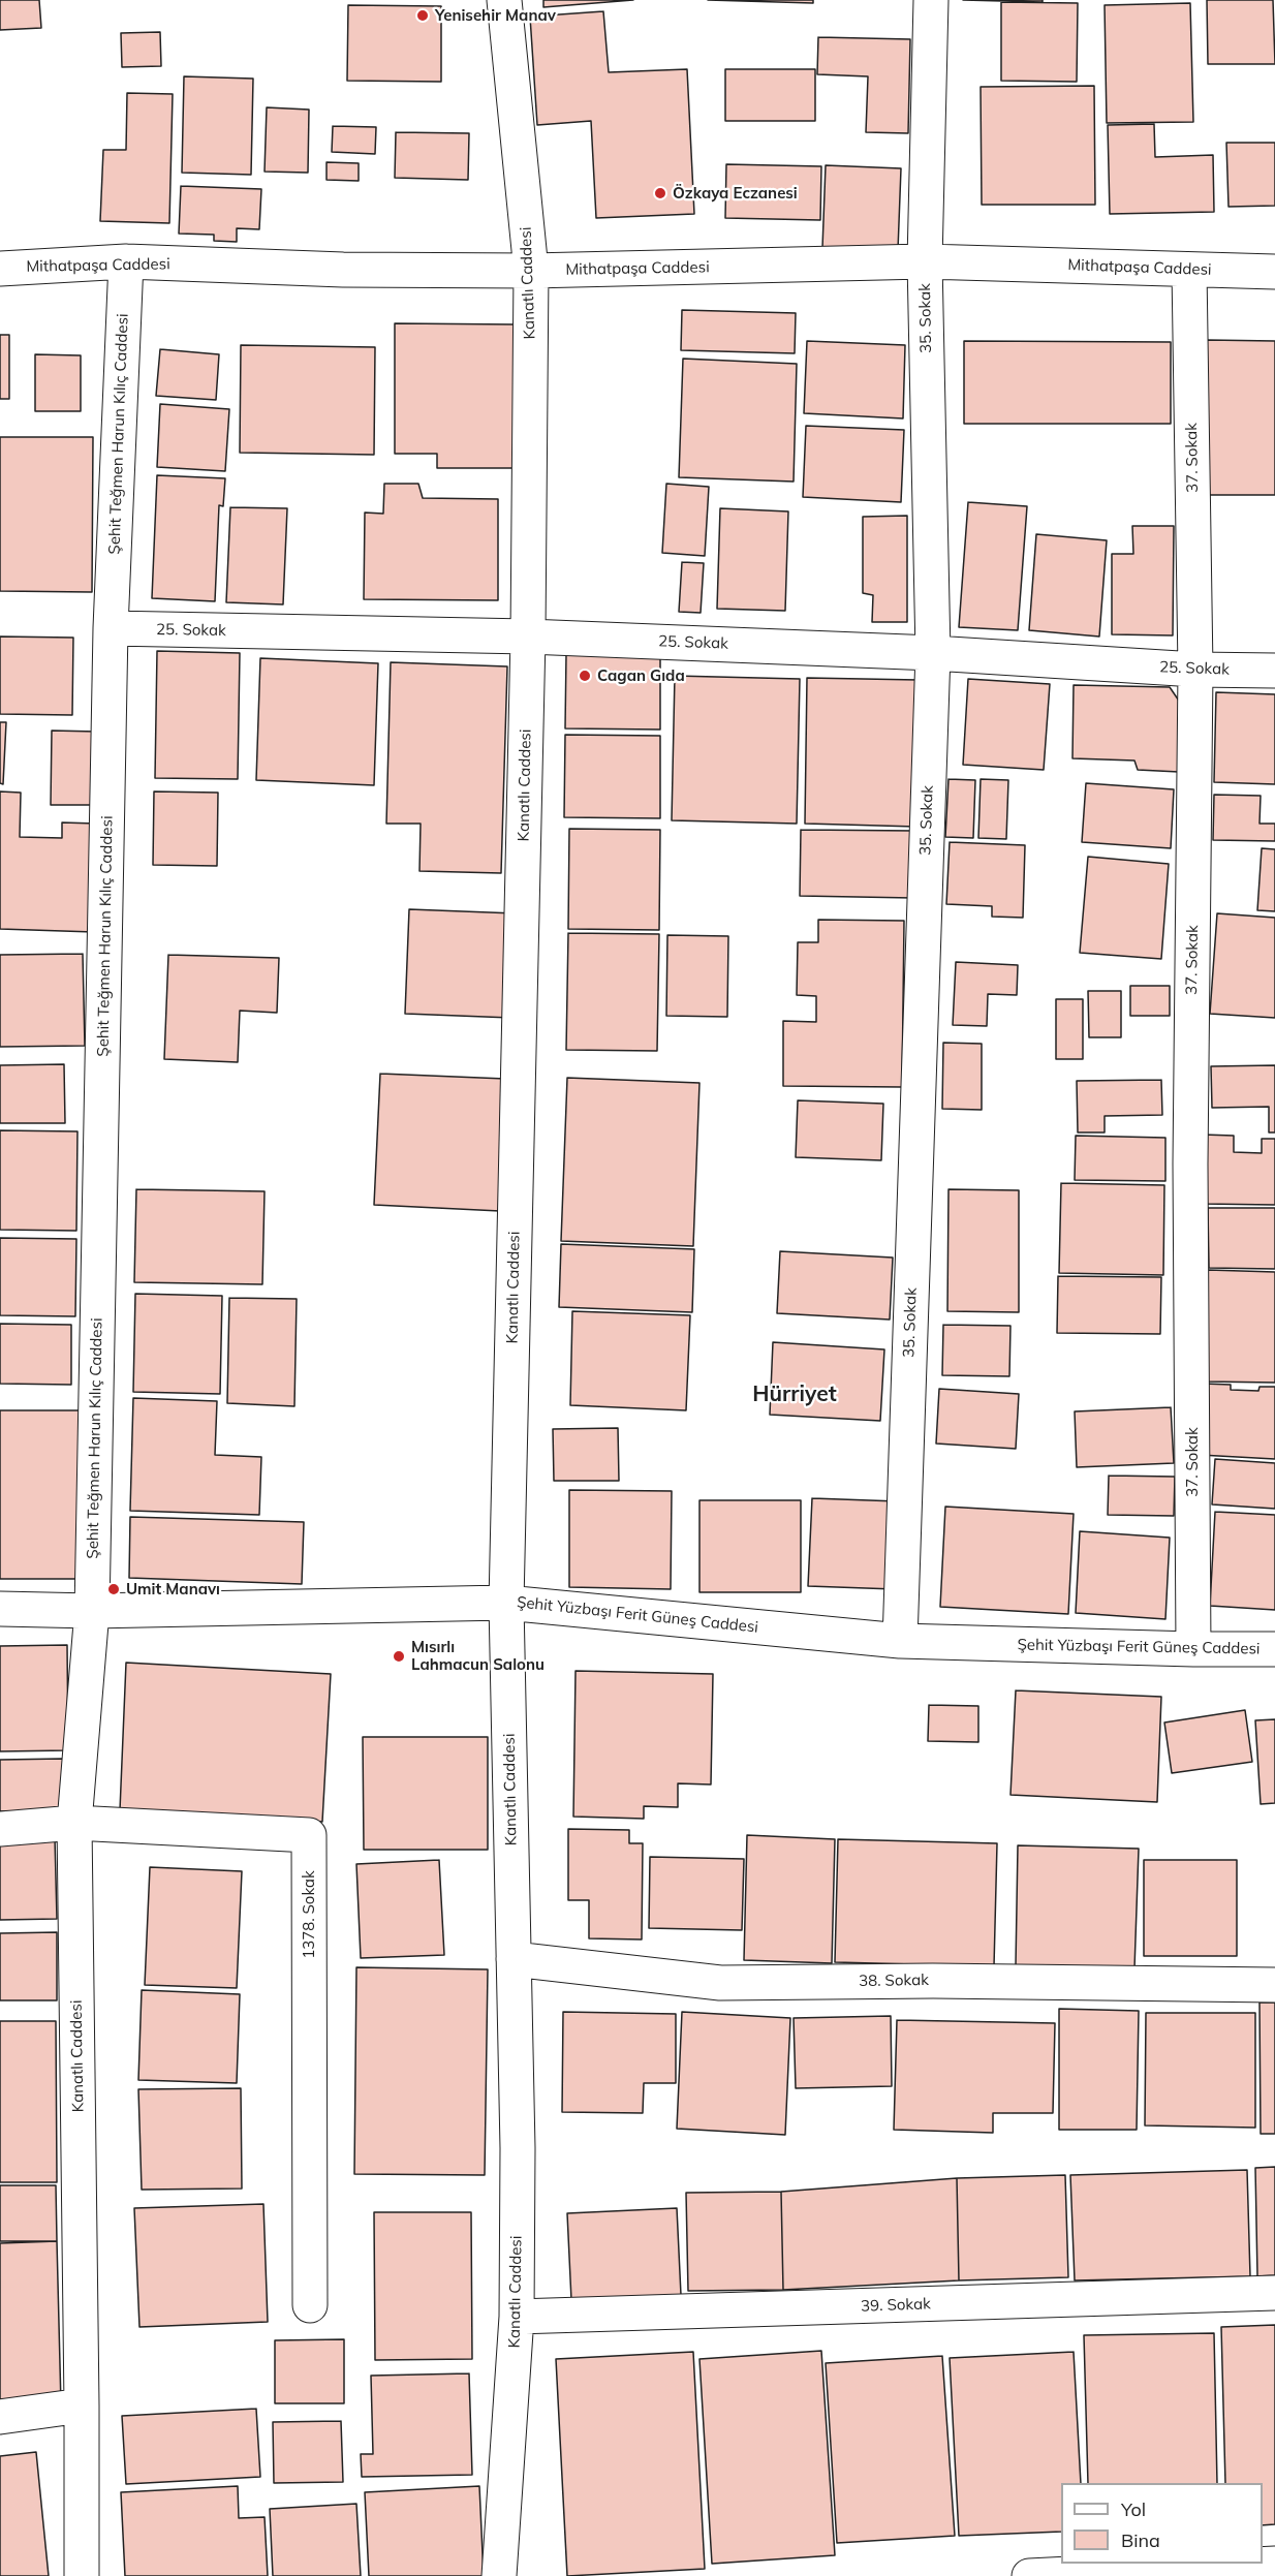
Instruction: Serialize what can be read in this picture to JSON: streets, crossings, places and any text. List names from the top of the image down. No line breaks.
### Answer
{"streets":{"street":["Mithatpaşa Caddesi","Kanatlı Caddesi","35. Sokak","Şehit Teğmen Harun Kılıç Caddesi","37. Sokak","25. Sokak","Şehit Yüzbaşı Ferit Güneş Caddesi","1378. Sokak","38. Sokak","39. Sokak"]},"crossings":[["Mithatpaşa Caddesi","Kanatlı Caddesi"],["Mithatpaşa Caddesi","35. Sokak"],["Mithatpaşa Caddesi","Şehit Teğmen Harun Kılıç Caddesi"],["Mithatpaşa Caddesi","37. Sokak"],["Kanatlı Caddesi","Şehit Teğmen Harun Kılıç Caddesi"],["Kanatlı Caddesi","25. Sokak"],["Kanatlı Caddesi","Şehit Yüzbaşı Ferit Güneş Caddesi"],["Kanatlı Caddesi","1378. Sokak"],["Kanatlı Caddesi","38. Sokak"],["Kanatlı Caddesi","39. Sokak"],["35. Sokak","25. Sokak"],["35. Sokak","Şehit Yüzbaşı Ferit Güneş Caddesi"],["Şehit Teğmen Harun Kılıç Caddesi","25. Sokak"],["Şehit Teğmen Harun Kılıç Caddesi","Şehit Yüzbaşı Ferit Güneş Caddesi"],["37. Sokak","25. Sokak"],["37. Sokak","Şehit Yüzbaşı Ferit Güneş Caddesi"]],"districts":["Hürriyet"],"places":["Yenisehir Manav","Özkaya Eczanesi","Cagan Gıda","Umit Manavı","Mısırlı Lahmacun Salonu"],"legend":["Yol","Bina"]}
